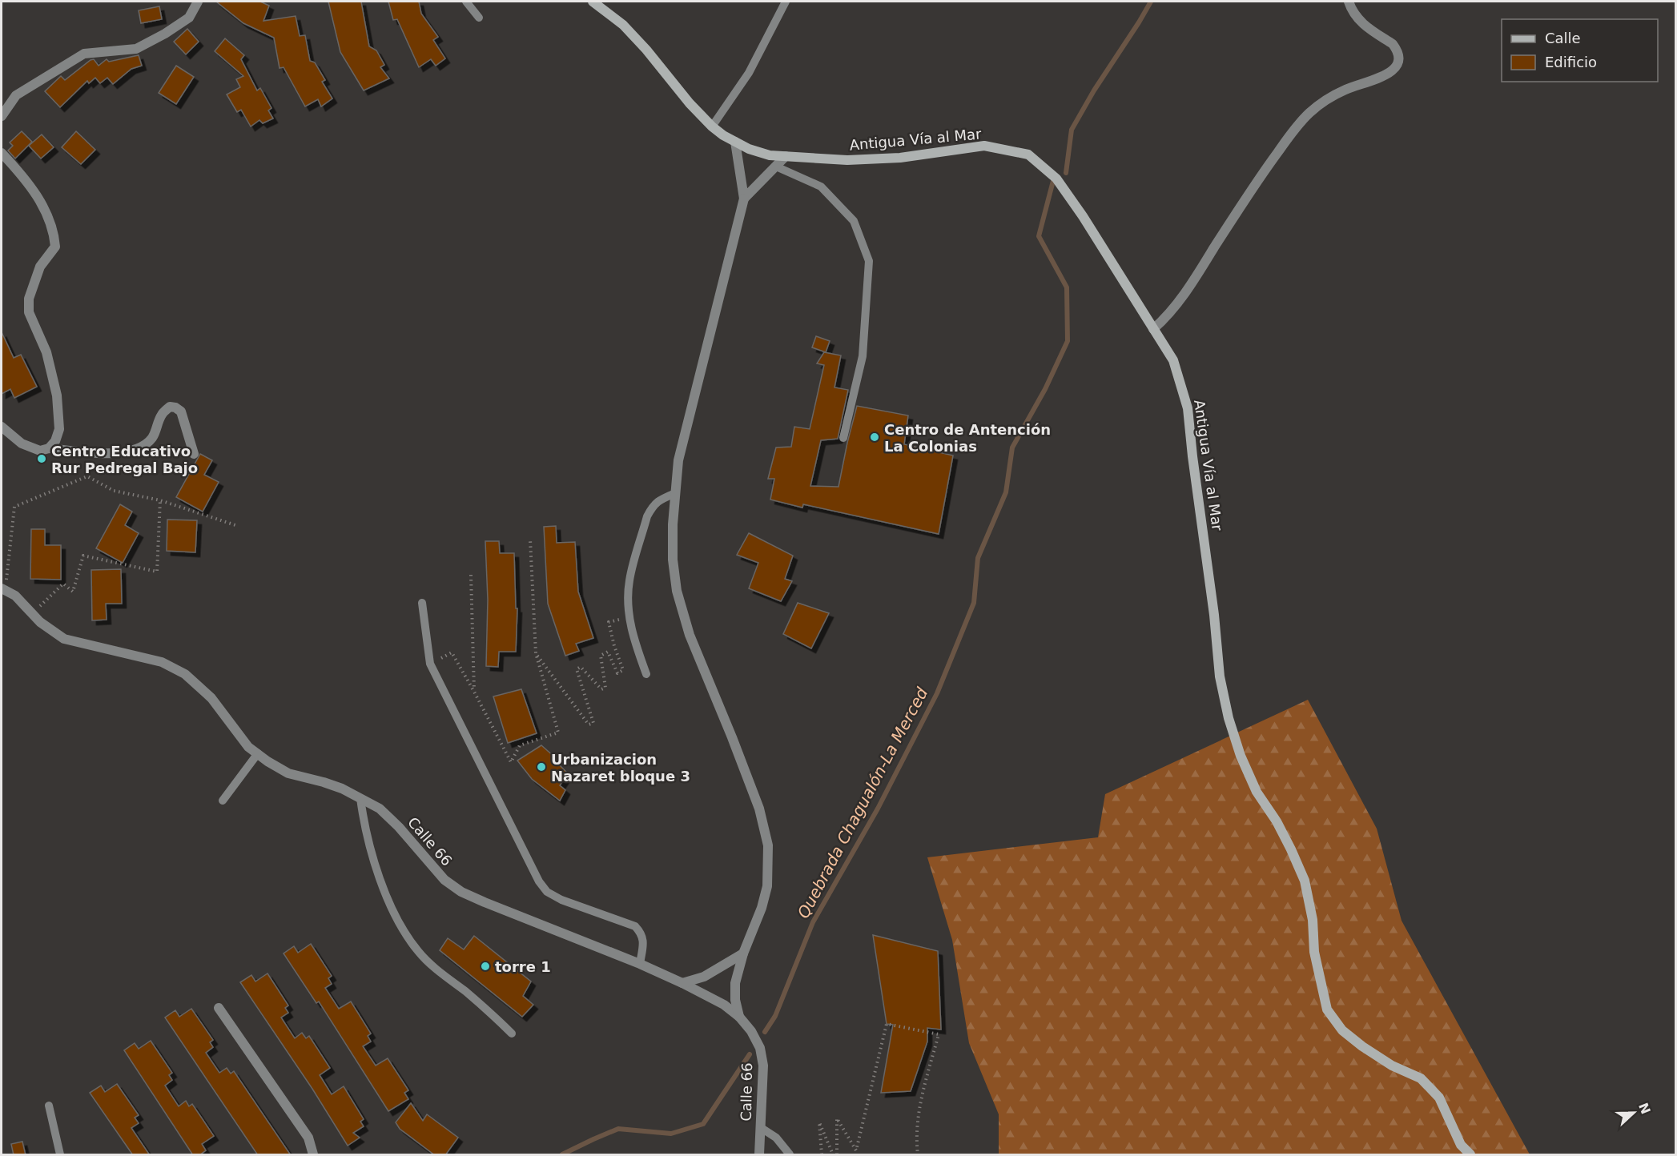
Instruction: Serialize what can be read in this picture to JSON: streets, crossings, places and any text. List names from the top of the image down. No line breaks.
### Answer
{"streets":{"main road":["Antigua Vía al Mar"],"street":["Calle 66"]},"water":["Quebrada Chagualón-La Merced"],"places":["Centro de Antención La Colonias","Centro Educativo Rur Pedregal Bajo","Urbanizacion Nazaret bloque 3","torre 1"],"legend":["Calle","Edificio"],"north":"right"}
